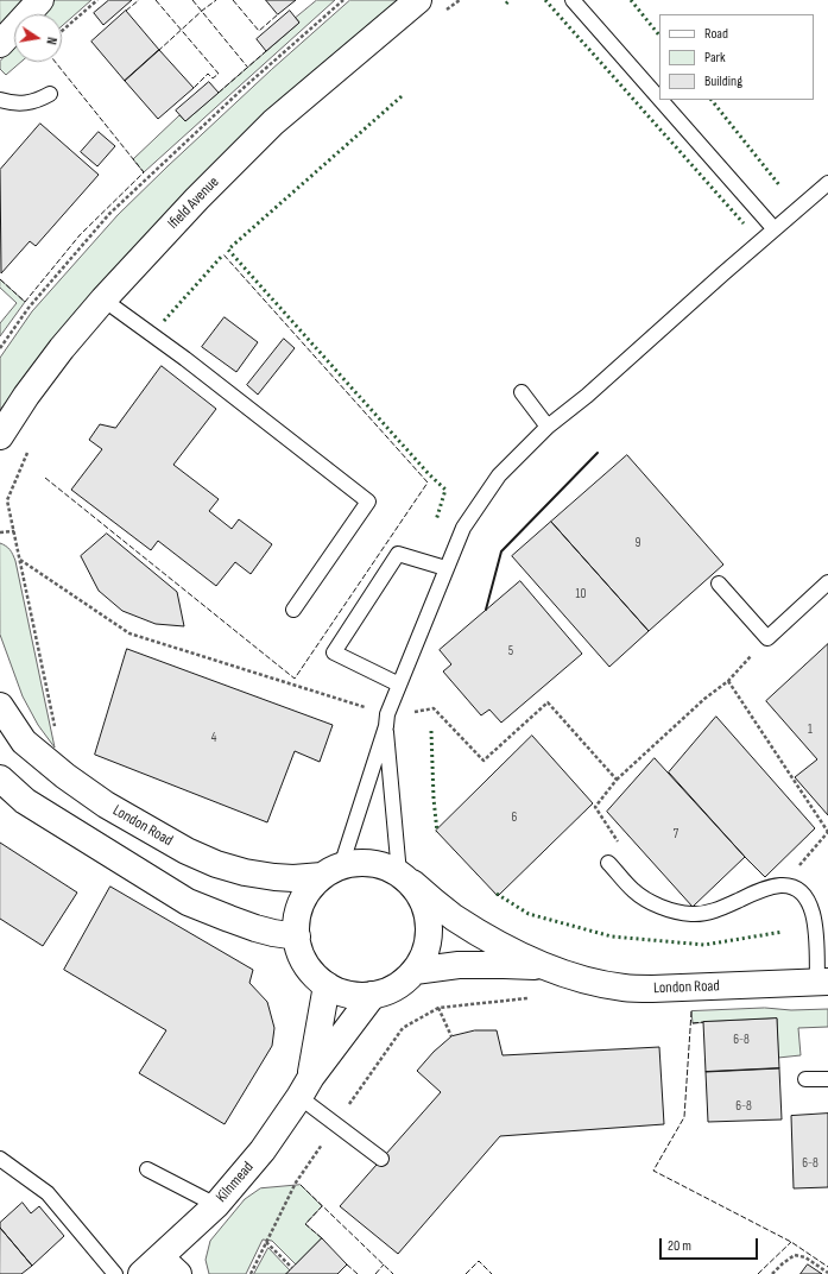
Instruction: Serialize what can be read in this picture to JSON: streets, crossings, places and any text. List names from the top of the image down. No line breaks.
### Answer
{"streets":{"main road":["Ifield Avenue","London Road","Kilnmead"]},"crossings":[["London Road","Kilnmead"]],"house_numbers":["9","10","5","1","4","6","7","6-8","6-8","6-8"],"legend":["Road","Park","Building"],"scale_bar":"20 m","north":"right"}
